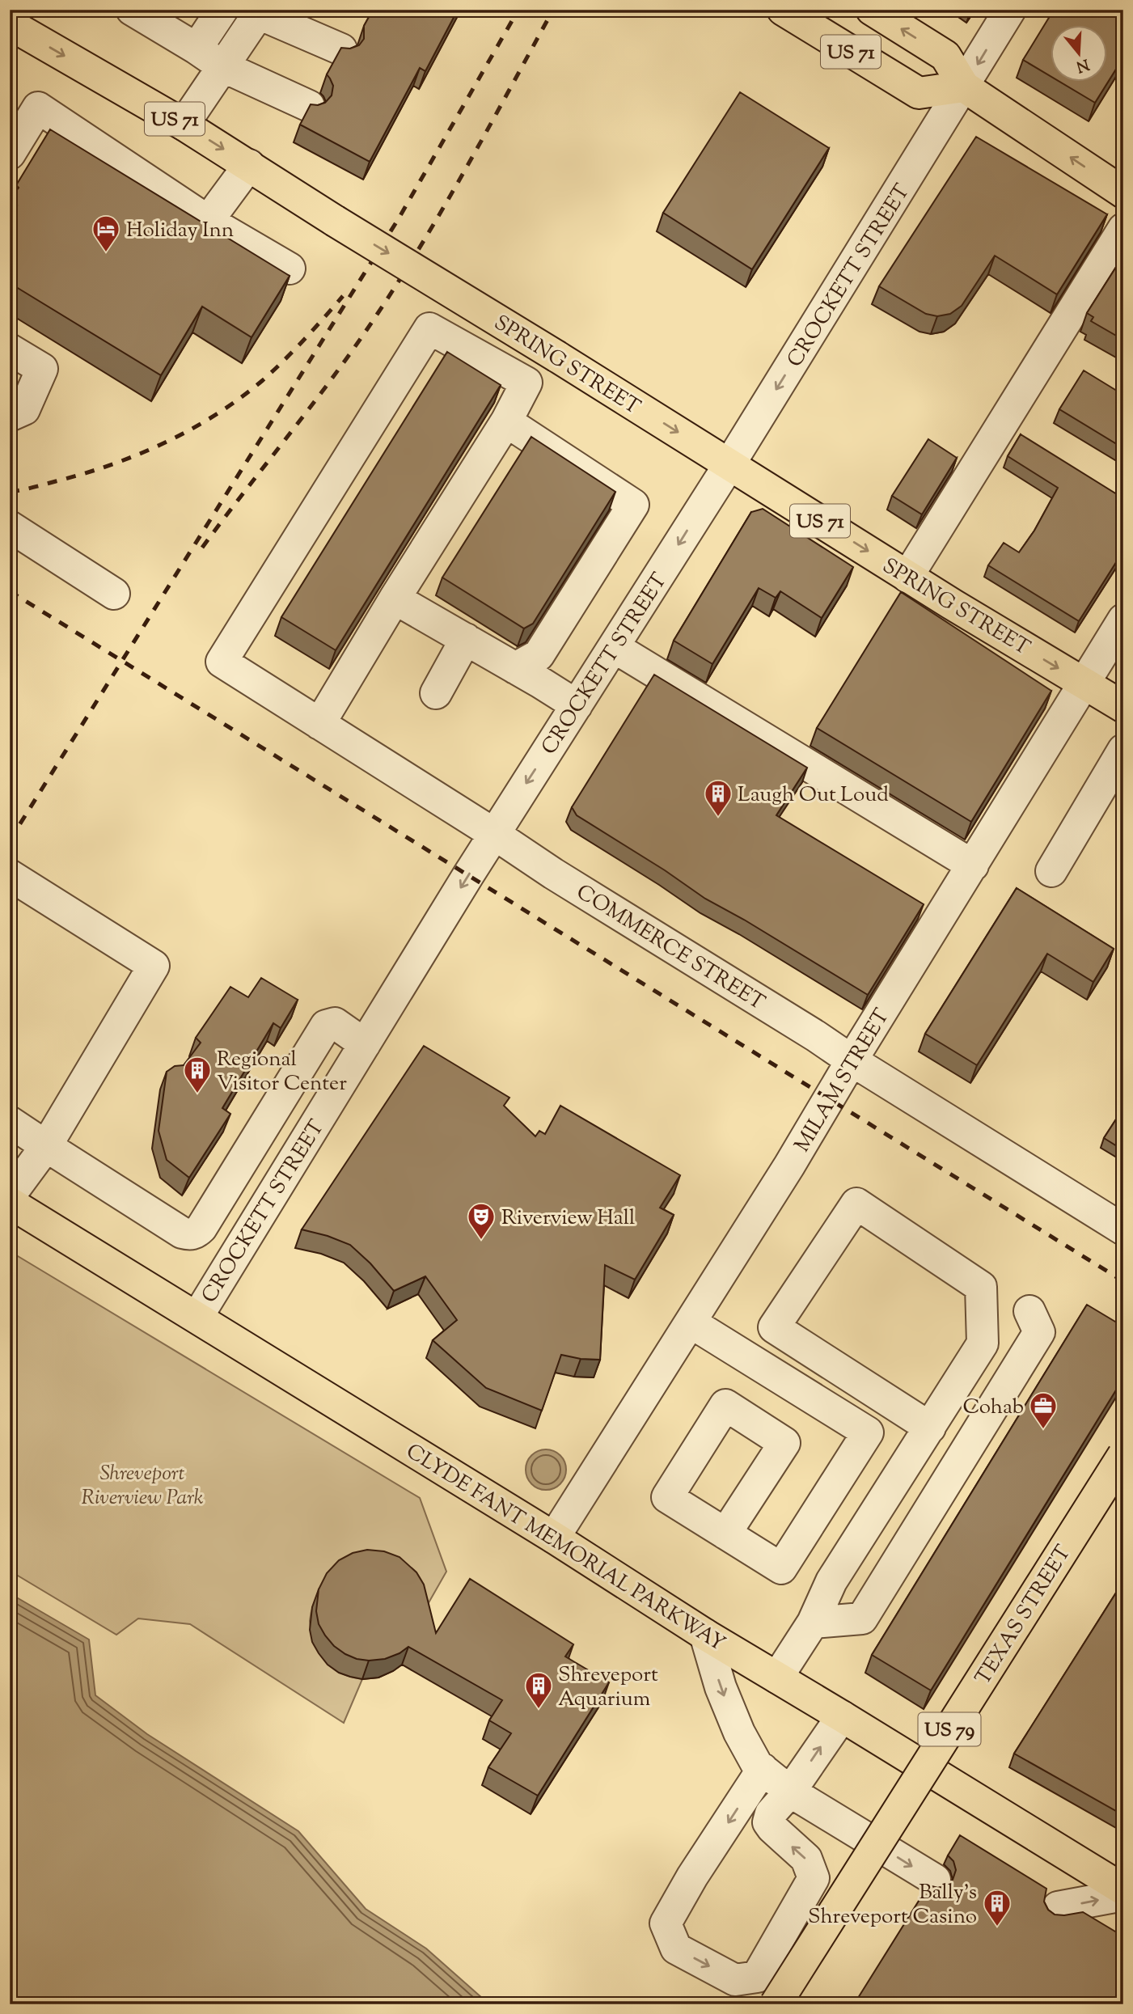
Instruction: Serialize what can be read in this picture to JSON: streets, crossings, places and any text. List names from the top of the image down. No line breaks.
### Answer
{"streets":{"main road":["US 71","SPRING STREET","CLYDE FANT MEMORIAL PARKWAY","TEXAS STREET","US 79"],"street":["CROCKETT STREET","COMMERCE STREET","MILAM STREET"]},"crossings":[["US 71","CROCKETT STREET"],["CROCKETT STREET","SPRING STREET"],["CROCKETT STREET","COMMERCE STREET"],["CROCKETT STREET","CLYDE FANT MEMORIAL PARKWAY"],["SPRING STREET","MILAM STREET"],["COMMERCE STREET","MILAM STREET"],["MILAM STREET","CLYDE FANT MEMORIAL PARKWAY"]],"one_way":["SPRING STREET"],"parks":["Shreveport Riverview Park"],"places":{"hotel":["Holiday Inn"],"building":["Laugh Out Loud","Regional Visitor Center","Shreveport Aquarium","Bally's Shreveport Casino"],"theatre":["Riverview Hall"],"office":["Cohab"]},"north":"bottom"}
